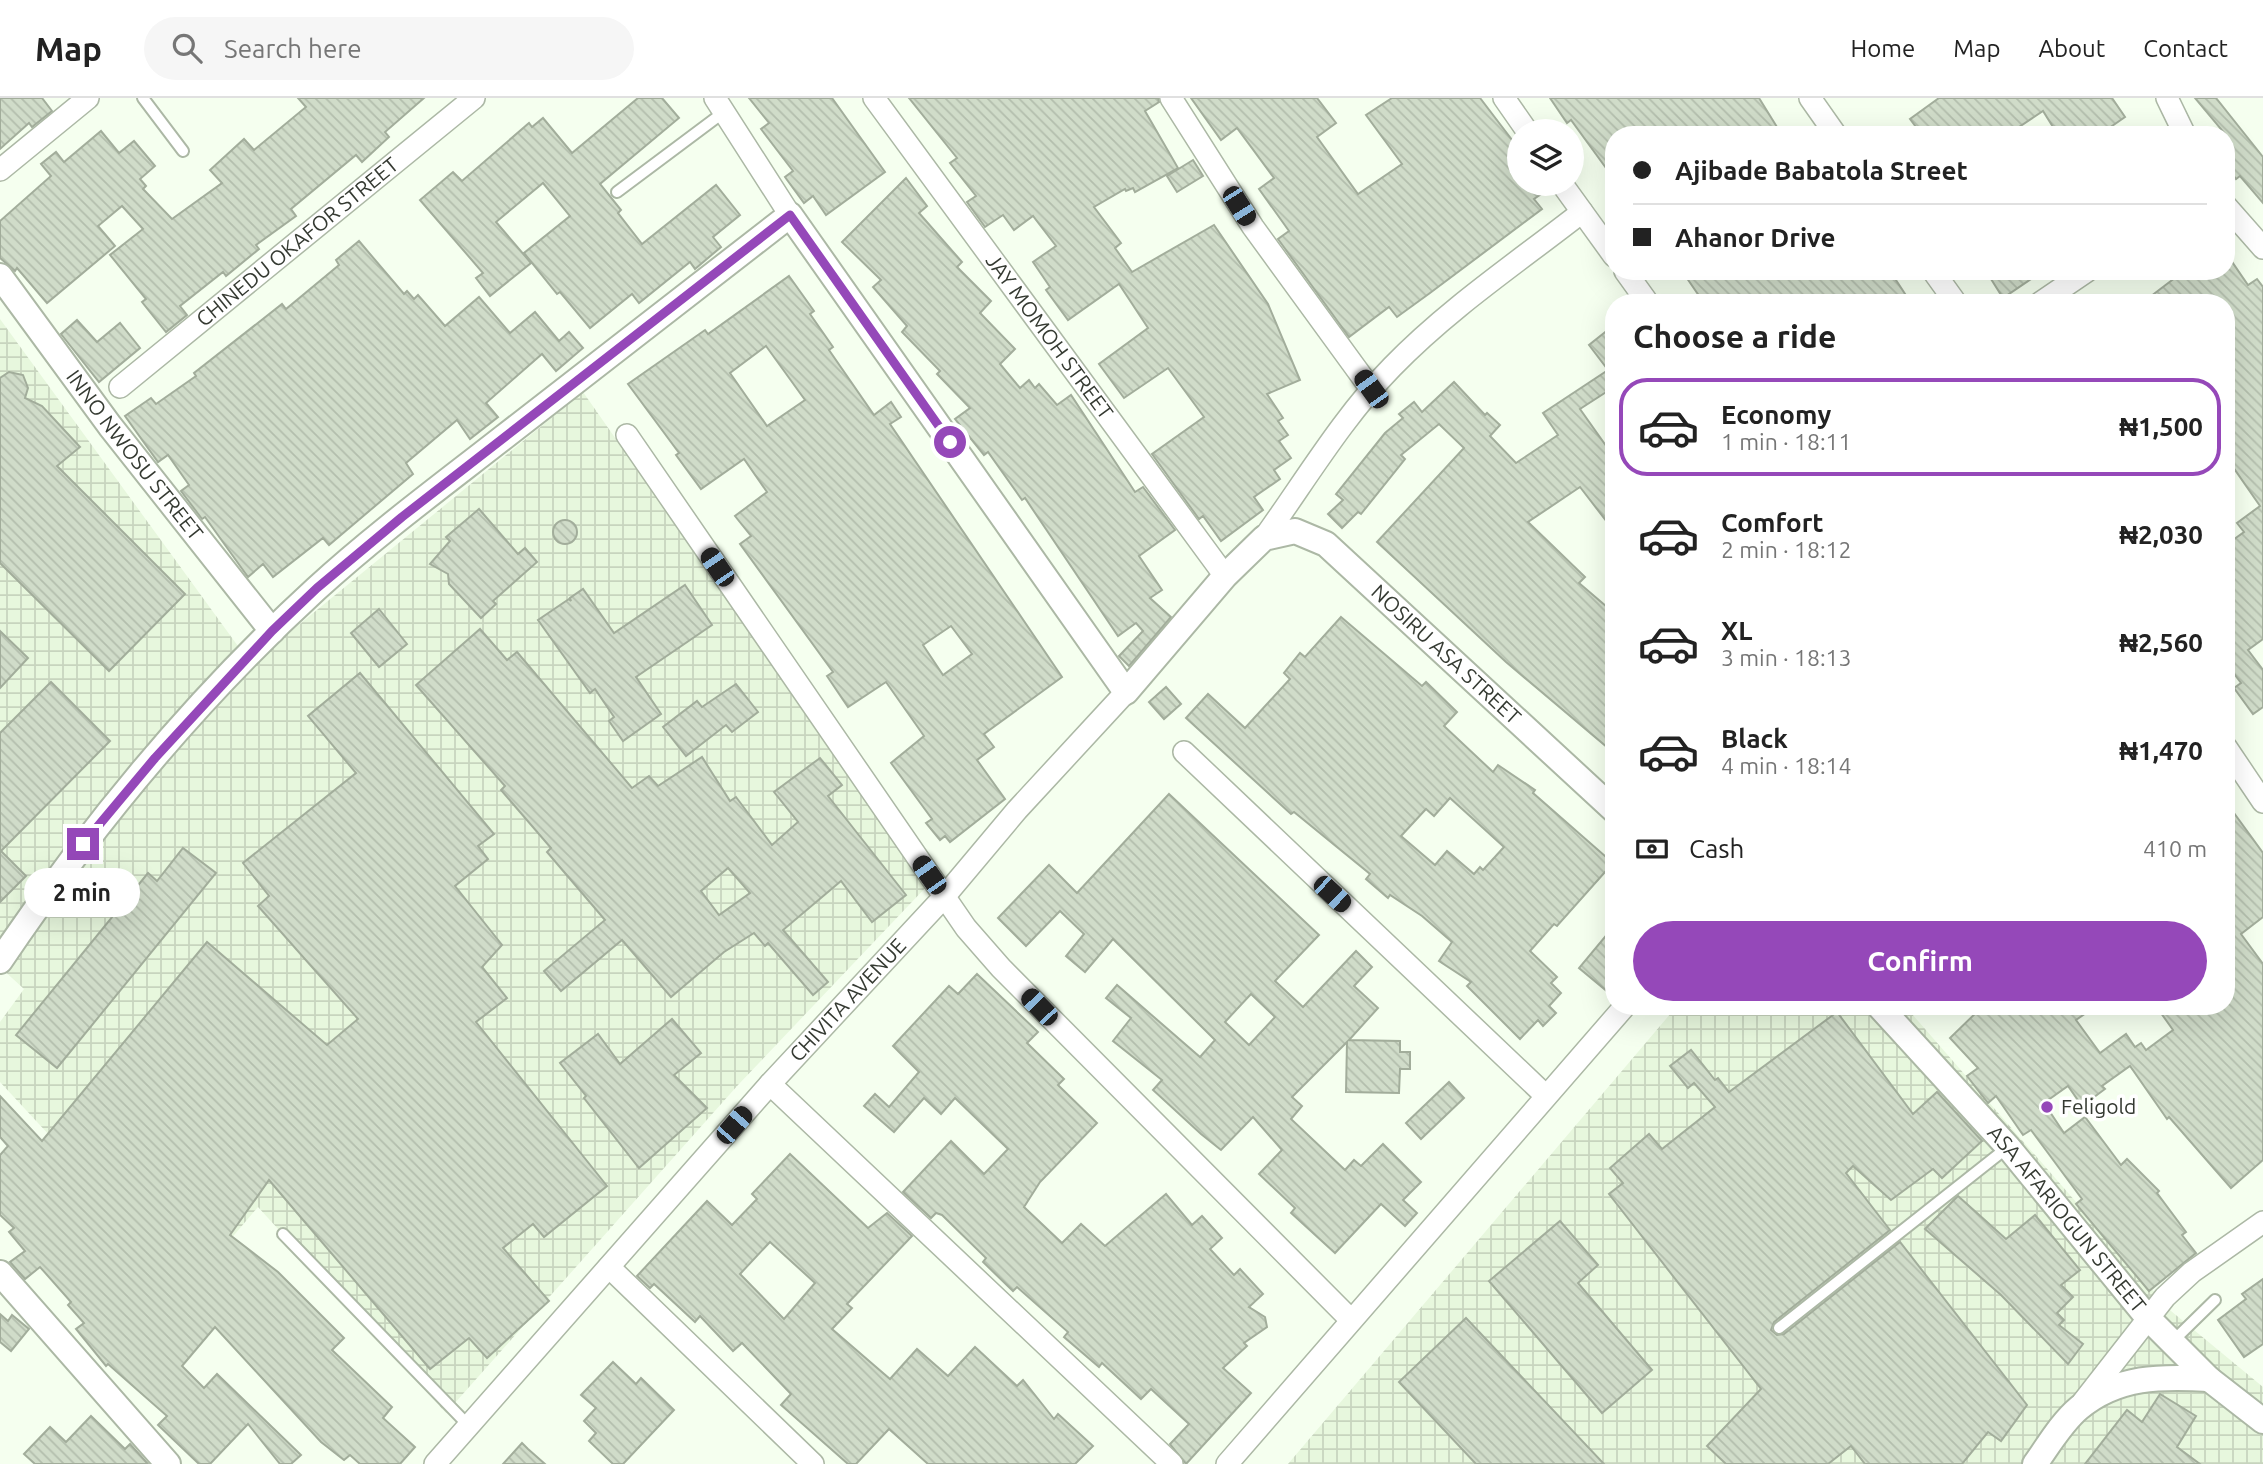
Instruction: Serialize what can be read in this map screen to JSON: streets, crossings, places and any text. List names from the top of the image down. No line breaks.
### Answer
{"streets":{"street":["CHINEDU OKAFOR STREET","JAY MOMOH STREET","INNO NWOSU STREET","NOSIRU ASA STREET","CHIVITA AVENUE","ASA AFARIOGUN STREET"]},"crossings":[["JAY MOMOH STREET","CHIVITA AVENUE"],["NOSIRU ASA STREET","CHIVITA AVENUE"]],"places":["Feligold"],"page":{"header":"Map","search":"Search here","nav":["Home","Map","About","Contact"],"banner":["Ajibade Babatola Street","Ahanor Drive"],"heading":"Choose a ride","list":[{"name":"Economy","note":"1 min · 18:11","value":"₦1,500"},{"name":"Comfort","note":"2 min · 18:12","value":"₦2,030"},{"name":"XL","note":"3 min · 18:13","value":"₦2,560"},{"name":"Black","note":"4 min · 18:14","value":"₦1,470"}],"pay":["Cash","410 m"],"bubble":"2 min","buttons":"Confirm"}}
